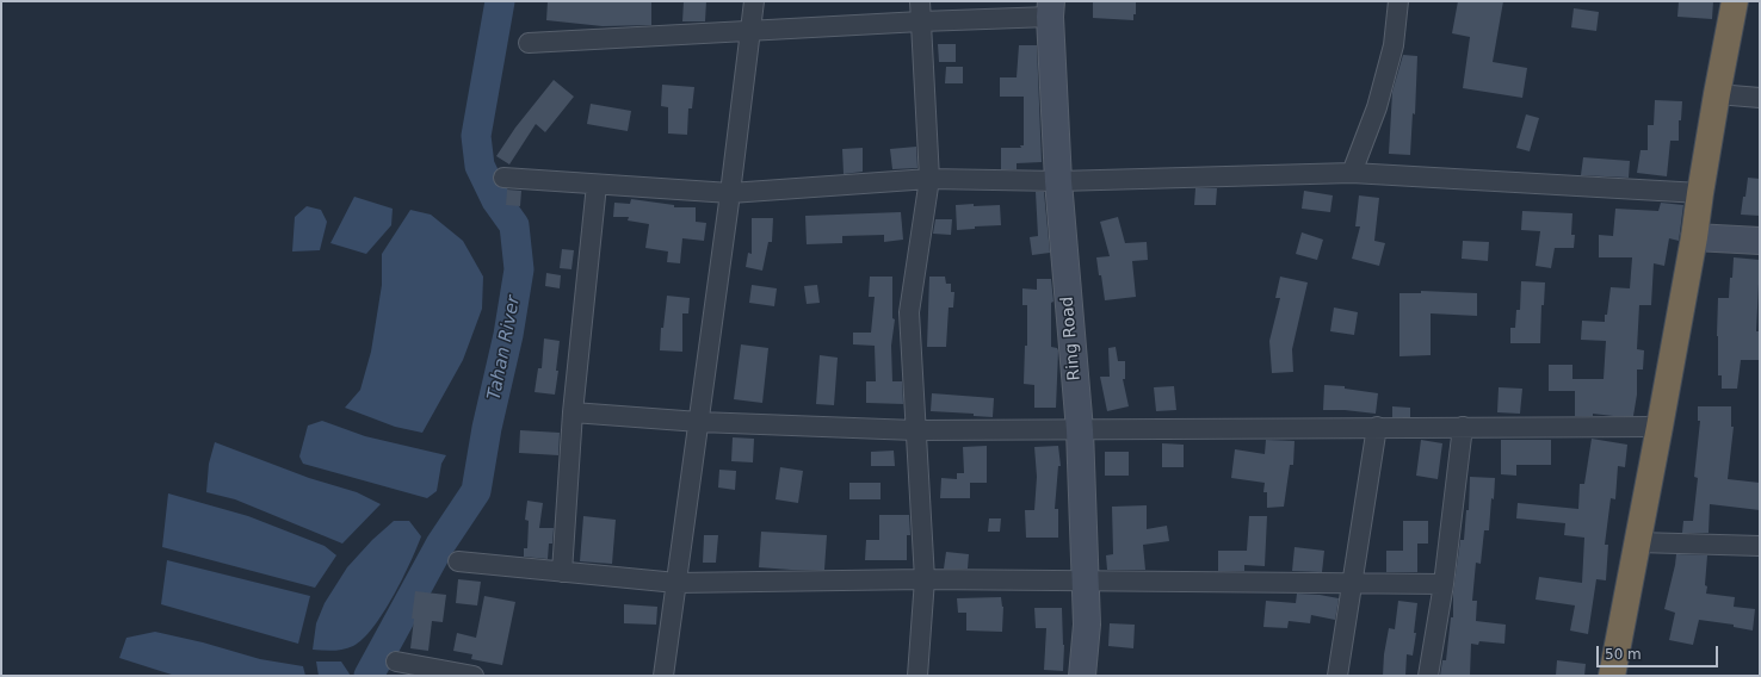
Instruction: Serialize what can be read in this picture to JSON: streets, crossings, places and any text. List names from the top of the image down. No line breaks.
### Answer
{"streets":{"street":["Ring Road"]},"water":["Tahan River"],"scale_bar":"50 m"}
